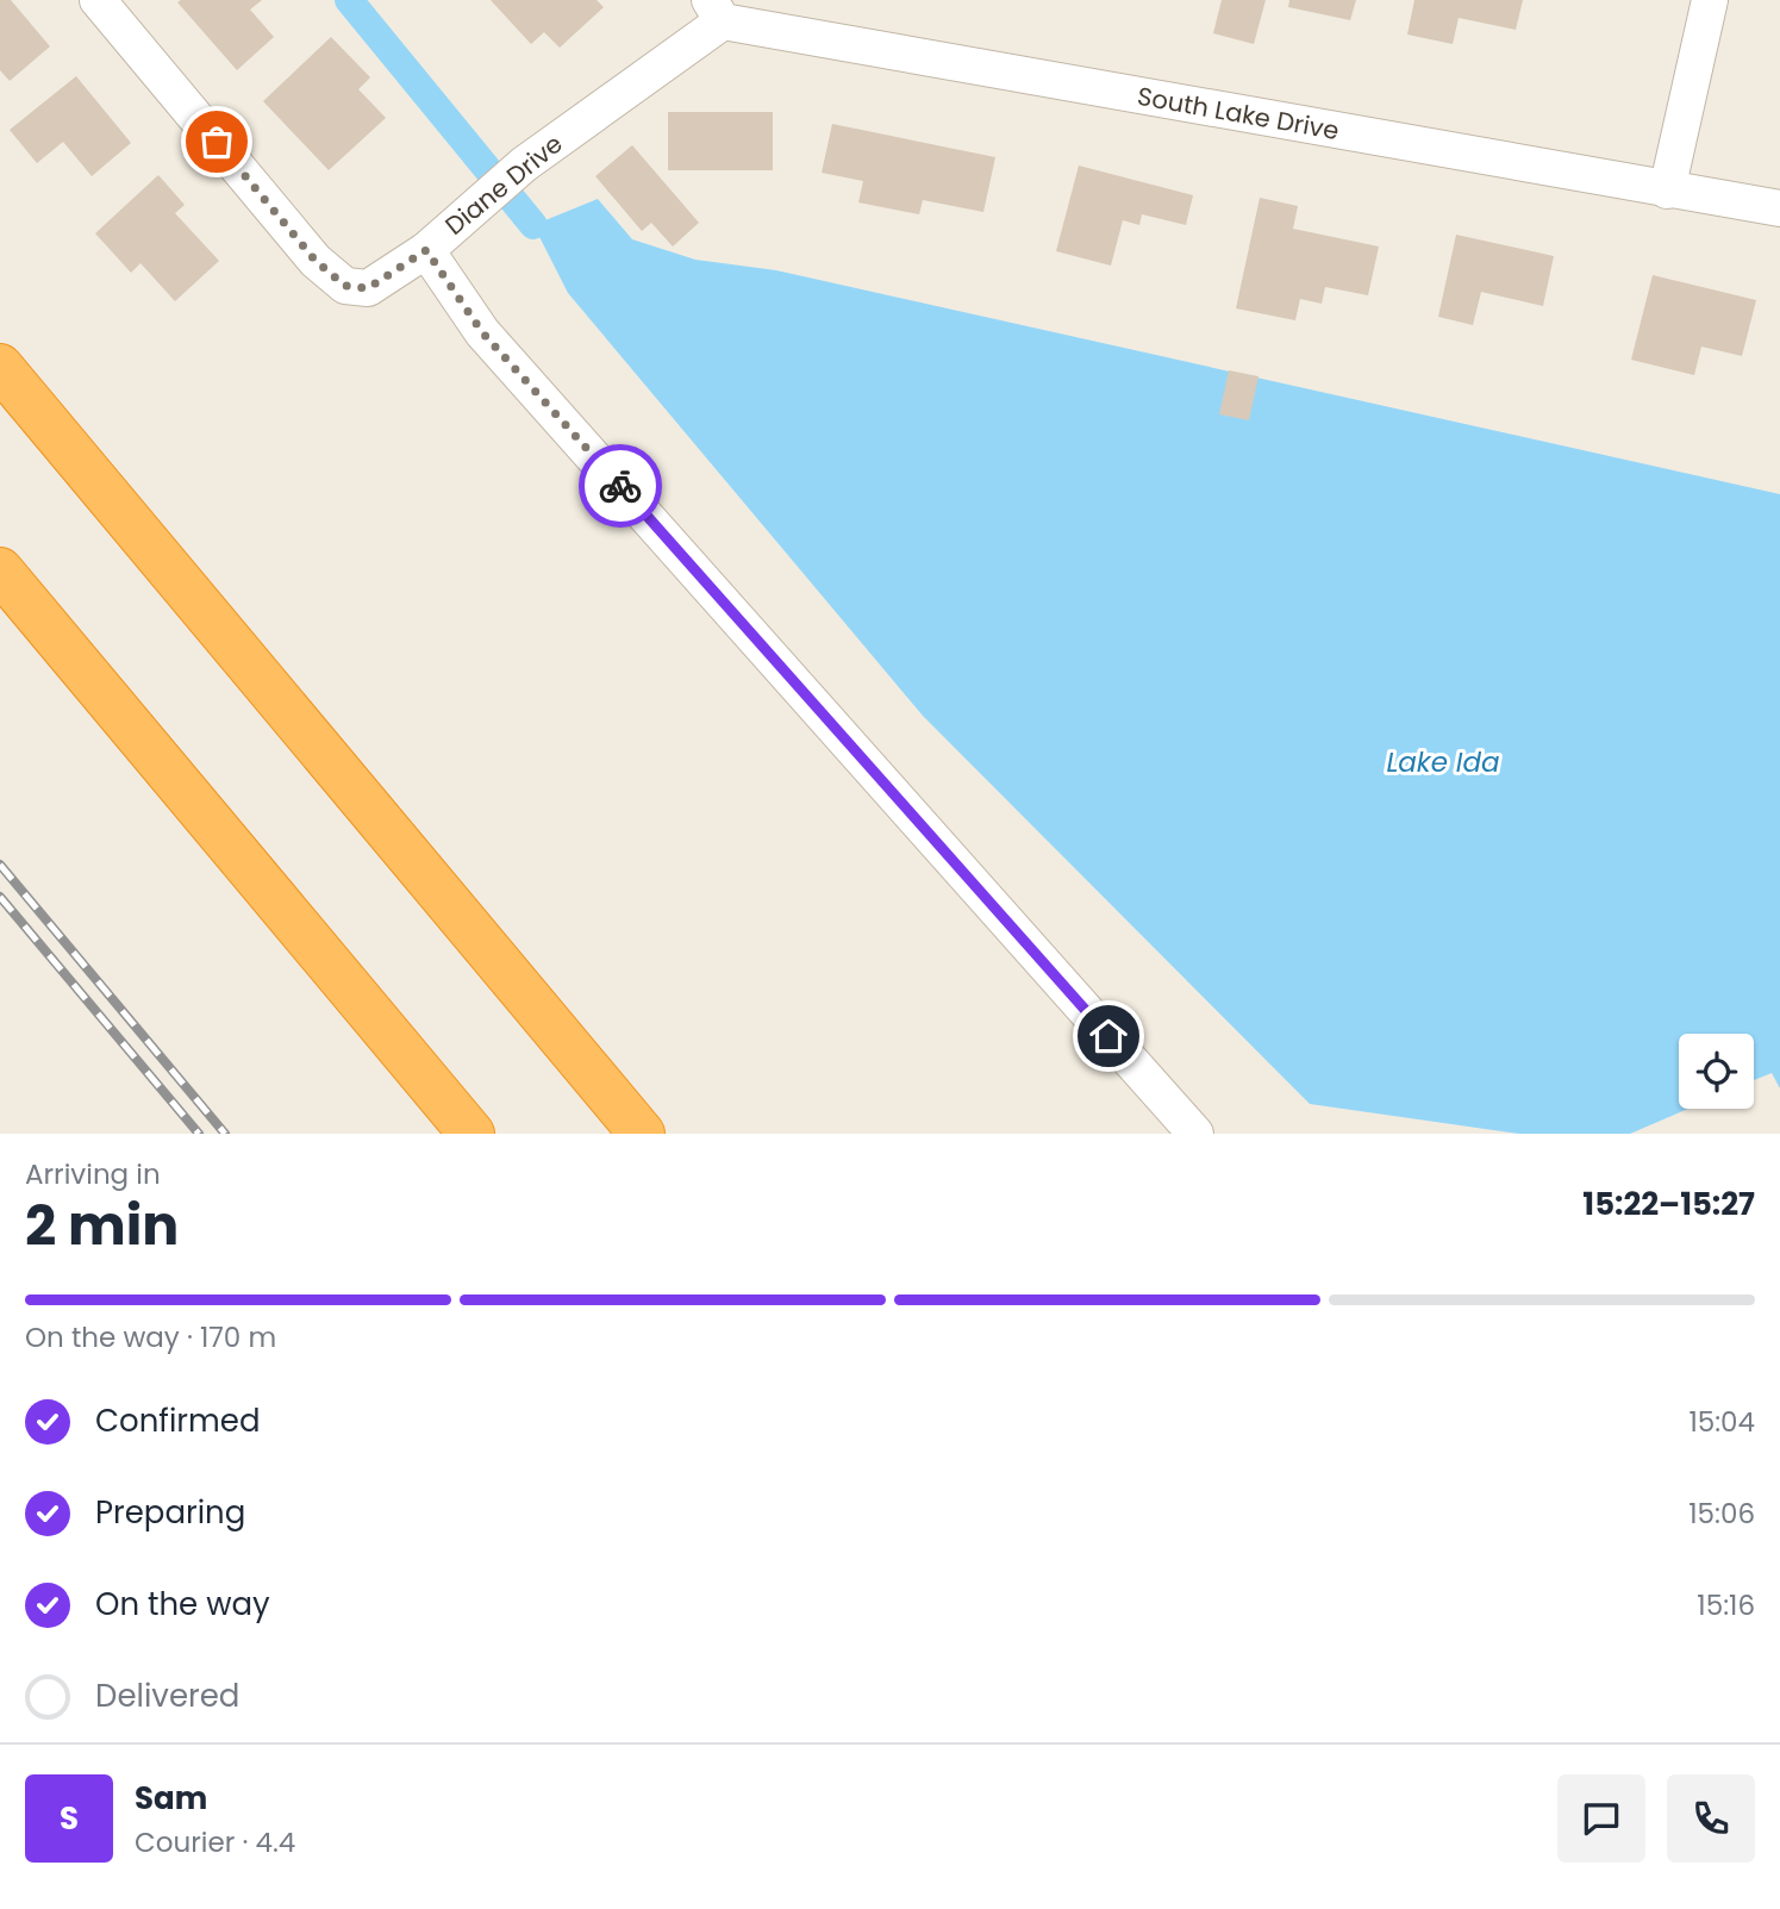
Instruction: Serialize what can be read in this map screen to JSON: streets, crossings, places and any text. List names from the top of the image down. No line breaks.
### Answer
{"streets":{"street":["South Lake Drive","Diane Drive"]},"crossings":[["South Lake Drive","Diane Drive"]],"water":["Lake Ida"],"page":{"heading":["2 min","Arriving in","15:22–15:27"],"panel":["Sam","Courier · 4.4"],"bar":"On the way · 170 m","list":[["Confirmed","15:04"],["Preparing","15:06"],["On the way","15:16"],"Delivered"],"round":"S"}}
